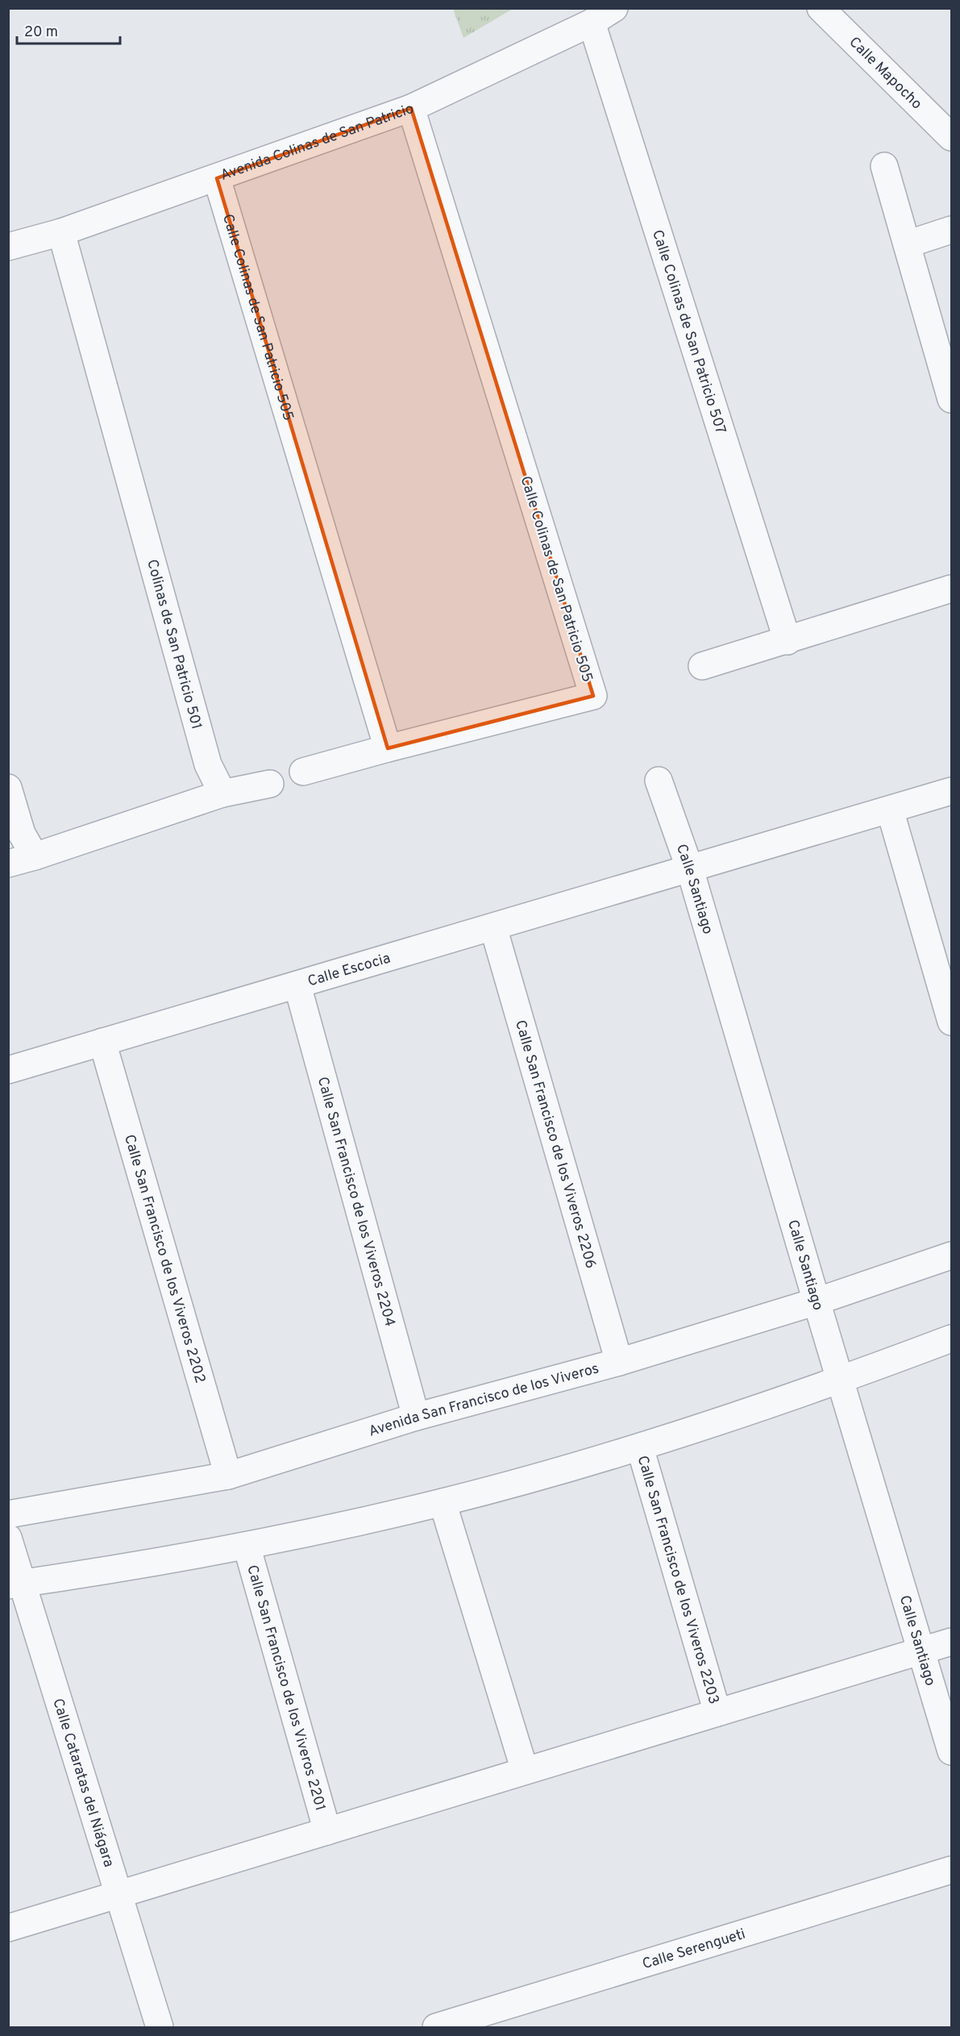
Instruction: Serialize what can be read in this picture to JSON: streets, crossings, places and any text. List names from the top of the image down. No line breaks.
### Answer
{"streets":{"street":["Calle Mapocho","Avenida Colinas de San Patricio","Calle Colinas de San Patricio 505","Calle Colinas de San Patricio 507","Colinas de San Patricio 501","Calle Santiago","Calle Escocia","Calle San Francisco de los Viveros 2206","Calle San Francisco de los Viveros 2204","Calle San Francisco de los Viveros 2202","Avenida San Francisco de los Viveros","Calle San Francisco de los Viveros 2203","Calle San Francisco de los Viveros 2201","Calle Cataratas del Niágara","Calle Serengueti"]},"crossings":[["Avenida Colinas de San Patricio","Calle Colinas de San Patricio 505"],["Avenida Colinas de San Patricio","Calle Colinas de San Patricio 507"],["Avenida Colinas de San Patricio","Colinas de San Patricio 501"],["Calle Santiago","Calle Escocia"],["Calle Santiago","Avenida San Francisco de los Viveros"],["Calle Escocia","Calle San Francisco de los Viveros 2206"],["Calle Escocia","Calle San Francisco de los Viveros 2204"],["Calle Escocia","Calle San Francisco de los Viveros 2202"],["Calle San Francisco de los Viveros 2206","Avenida San Francisco de los Viveros"],["Calle San Francisco de los Viveros 2204","Avenida San Francisco de los Viveros"],["Calle San Francisco de los Viveros 2202","Avenida San Francisco de los Viveros"]],"scale_bar":"20 m"}
